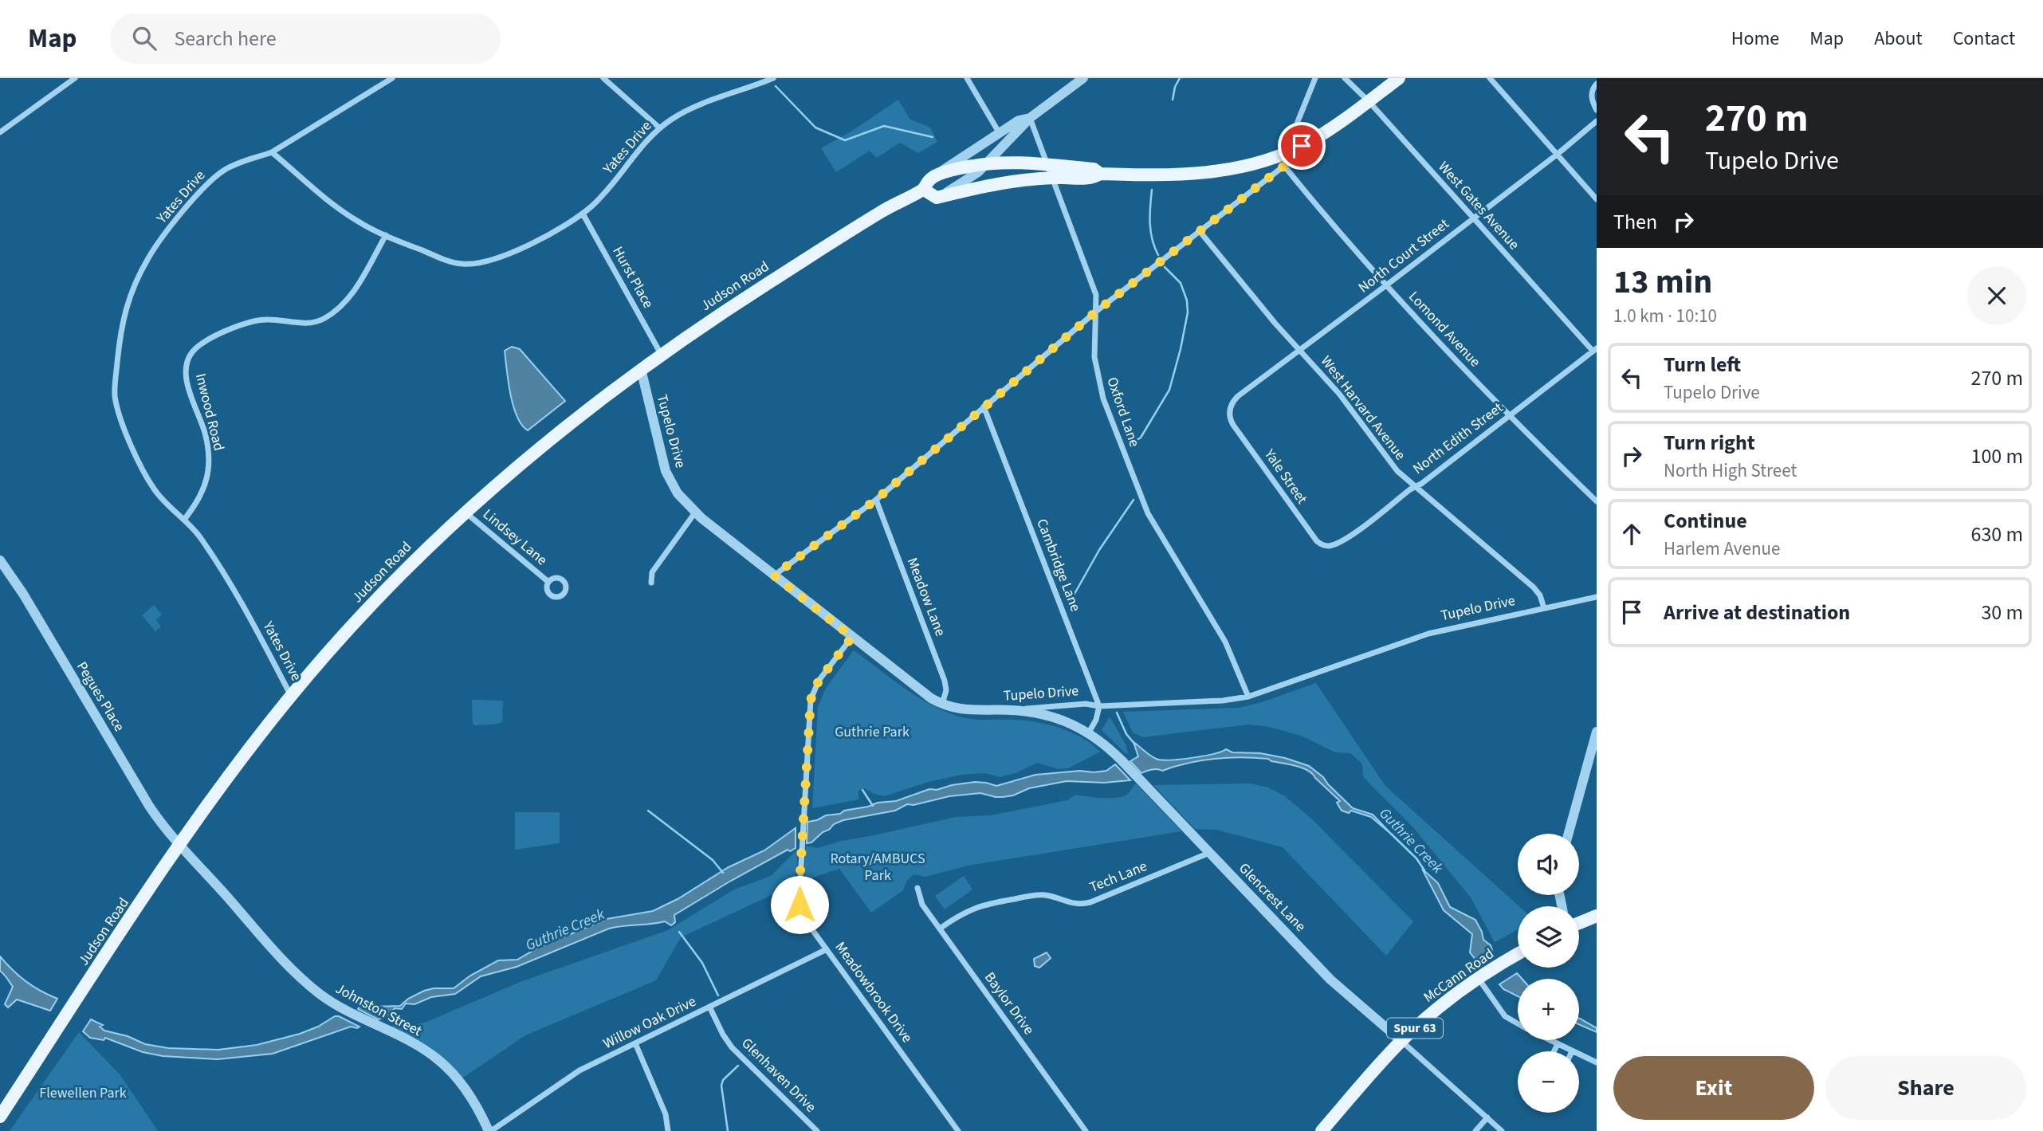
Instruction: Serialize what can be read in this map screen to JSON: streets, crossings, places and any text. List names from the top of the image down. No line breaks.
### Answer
{"streets":{"main road":["Judson Road","McCann Road","Spur 63"],"street":["Yates Drive","West Gates Avenue","North Court Street","Hurst Place","Lomond Avenue","West Harvard Avenue","Inwood Road","Oxford Lane","Tupelo Drive","North Edith Street","Yale Street","Lindsey Lane","Cambridge Lane","Meadow Lane","Pegues Place","Tech Lane","Glencrest Lane","Meadowbrook Drive","Baylor Drive","Johnston Street","Willow Oak Drive","Glenhaven Drive"]},"crossings":[["Yates Drive","Hurst Place"],["Yates Drive","Judson Road"],["Yates Drive","Inwood Road"],["West Gates Avenue","North Court Street"],["West Gates Avenue","Judson Road"],["West Gates Avenue","North Edith Street"],["North Court Street","Lomond Avenue"],["North Court Street","West Harvard Avenue"],["North Court Street","Yale Street"],["Hurst Place","Judson Road"],["Judson Road","Oxford Lane"],["Judson Road","Tupelo Drive"],["Judson Road","Lindsey Lane"],["Judson Road","Pegues Place"],["Judson Road","Johnston Street"],["Lomond Avenue","North Edith Street"],["West Harvard Avenue","Tupelo Drive"],["West Harvard Avenue","North Edith Street"],["Oxford Lane","Tupelo Drive"],["Tupelo Drive","Cambridge Lane"],["Tupelo Drive","Meadow Lane"],["Tupelo Drive","Glencrest Lane"],["Tupelo Drive","Meadowbrook Drive"],["North Edith Street","Yale Street"],["Pegues Place","Johnston Street"],["Tech Lane","Glencrest Lane"],["Tech Lane","Baylor Drive"],["Glencrest Lane","McCann Road"],["Meadowbrook Drive","Willow Oak Drive"],["Johnston Street","Willow Oak Drive"],["Willow Oak Drive","Glenhaven Drive"]],"water":["Guthrie Creek"],"parks":["Guthrie Park","Rotary/AMBUCS Park","Flewellen Park"],"page":{"header":"Map","search":"Search here","nav":["Home","Map","About","Contact"],"turn":["270 m","Tupelo Drive"],"then":"Then","heading":["13 min","1.0 km · 10:10"],"list":[{"name":"Turn left","note":"Tupelo Drive","value":"270 m"},{"name":"Turn right","note":"North High Street","value":"100 m"},{"name":"Continue","note":"Harlem Avenue","value":"630 m"},{"name":"Arrive at destination","value":"30 m"}],"map_buttons":["+","−"],"buttons":["Exit","Share"]}}
